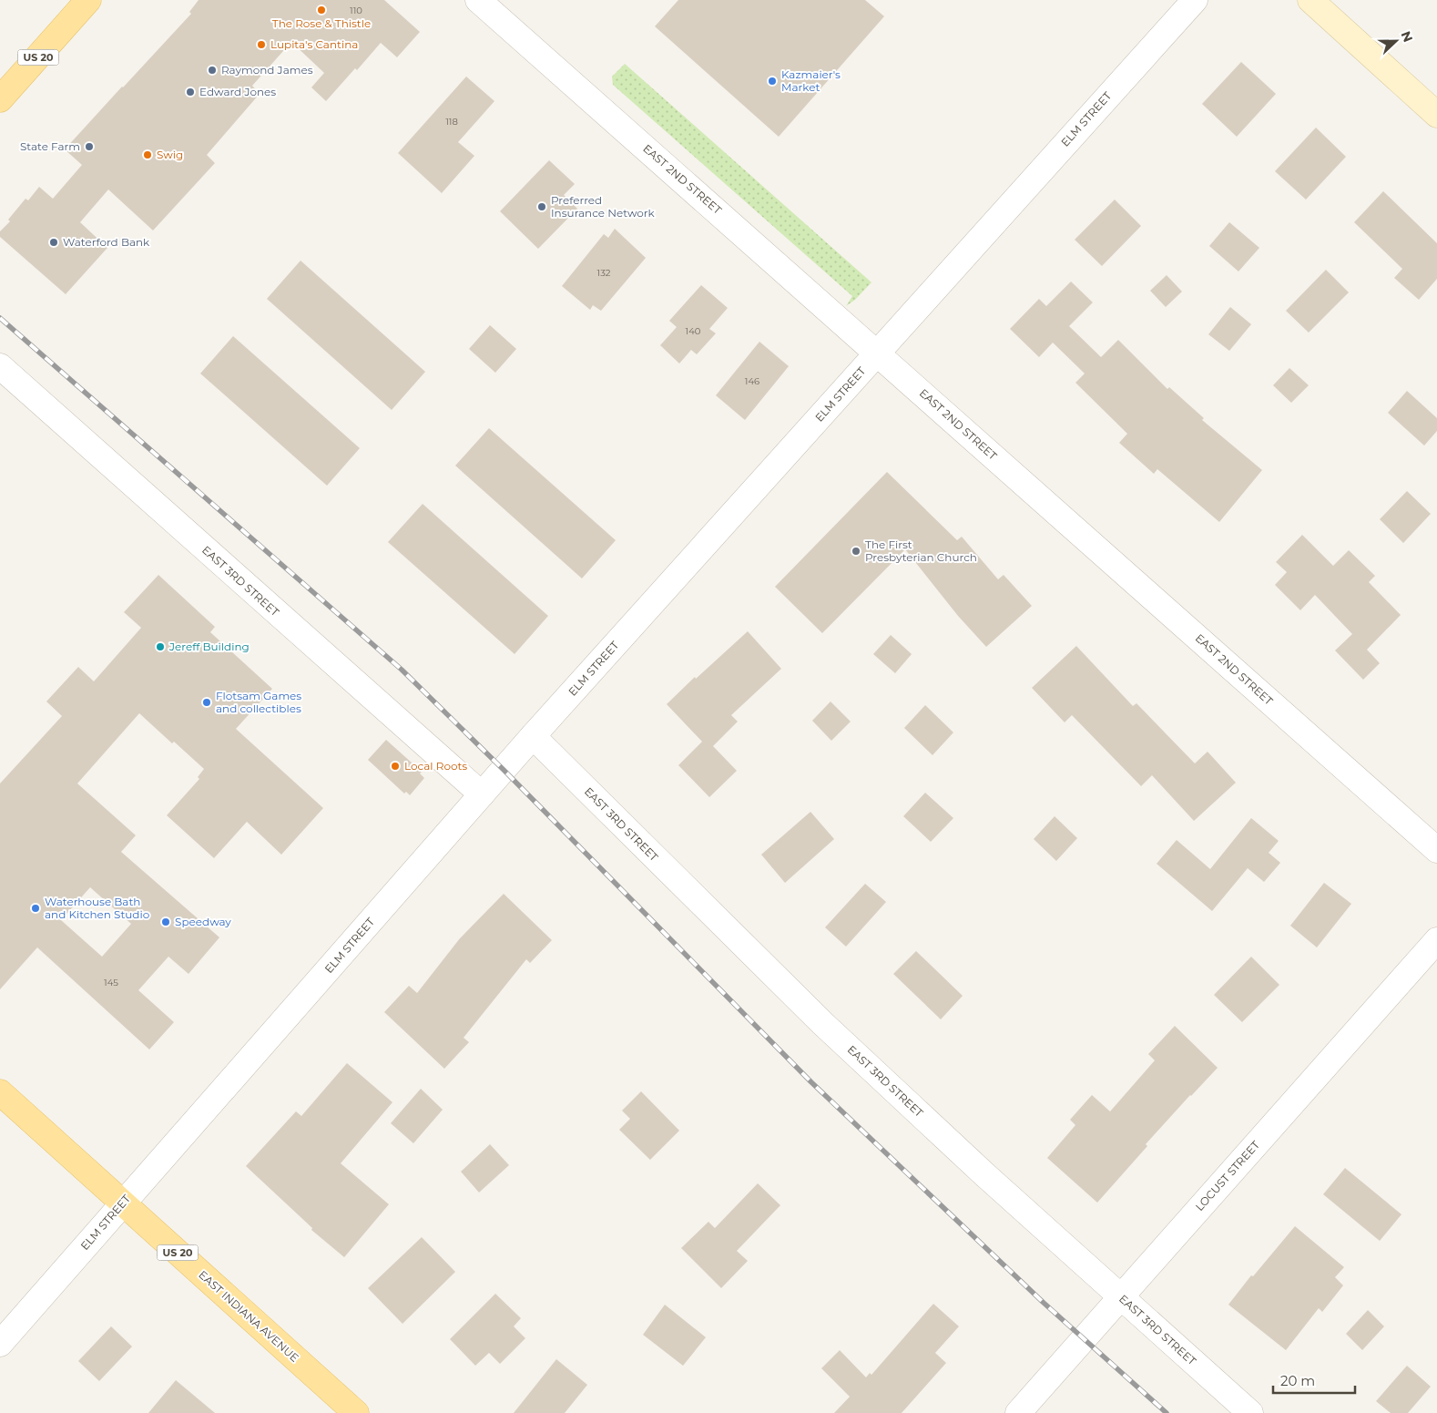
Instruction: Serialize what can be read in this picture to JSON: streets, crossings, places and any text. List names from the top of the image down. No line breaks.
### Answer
{"streets":{"main road":["US 20","EAST INDIANA AVENUE"],"street":["ELM STREET","EAST 2ND STREET","EAST 3RD STREET","LOCUST STREET"]},"crossings":[["ELM STREET","EAST 2ND STREET"],["ELM STREET","EAST 3RD STREET"],["ELM STREET","EAST INDIANA AVENUE"],["EAST 3RD STREET","LOCUST STREET"]],"places":["The Rose & Thistle","Lupita's Cantina","Raymond James","Kazmaier's Market","Edward Jones","State Farm","Swig","Preferred Insurance Network","Waterford Bank","The First Presbyterian Church","Jereff Building","Flotsam Games and collectibles","Local Roots","Waterhouse Bath and Kitchen Studio","Speedway"],"house_numbers":["110","118","132","140","146","145"],"scale_bar":"20 m","north":"right"}
